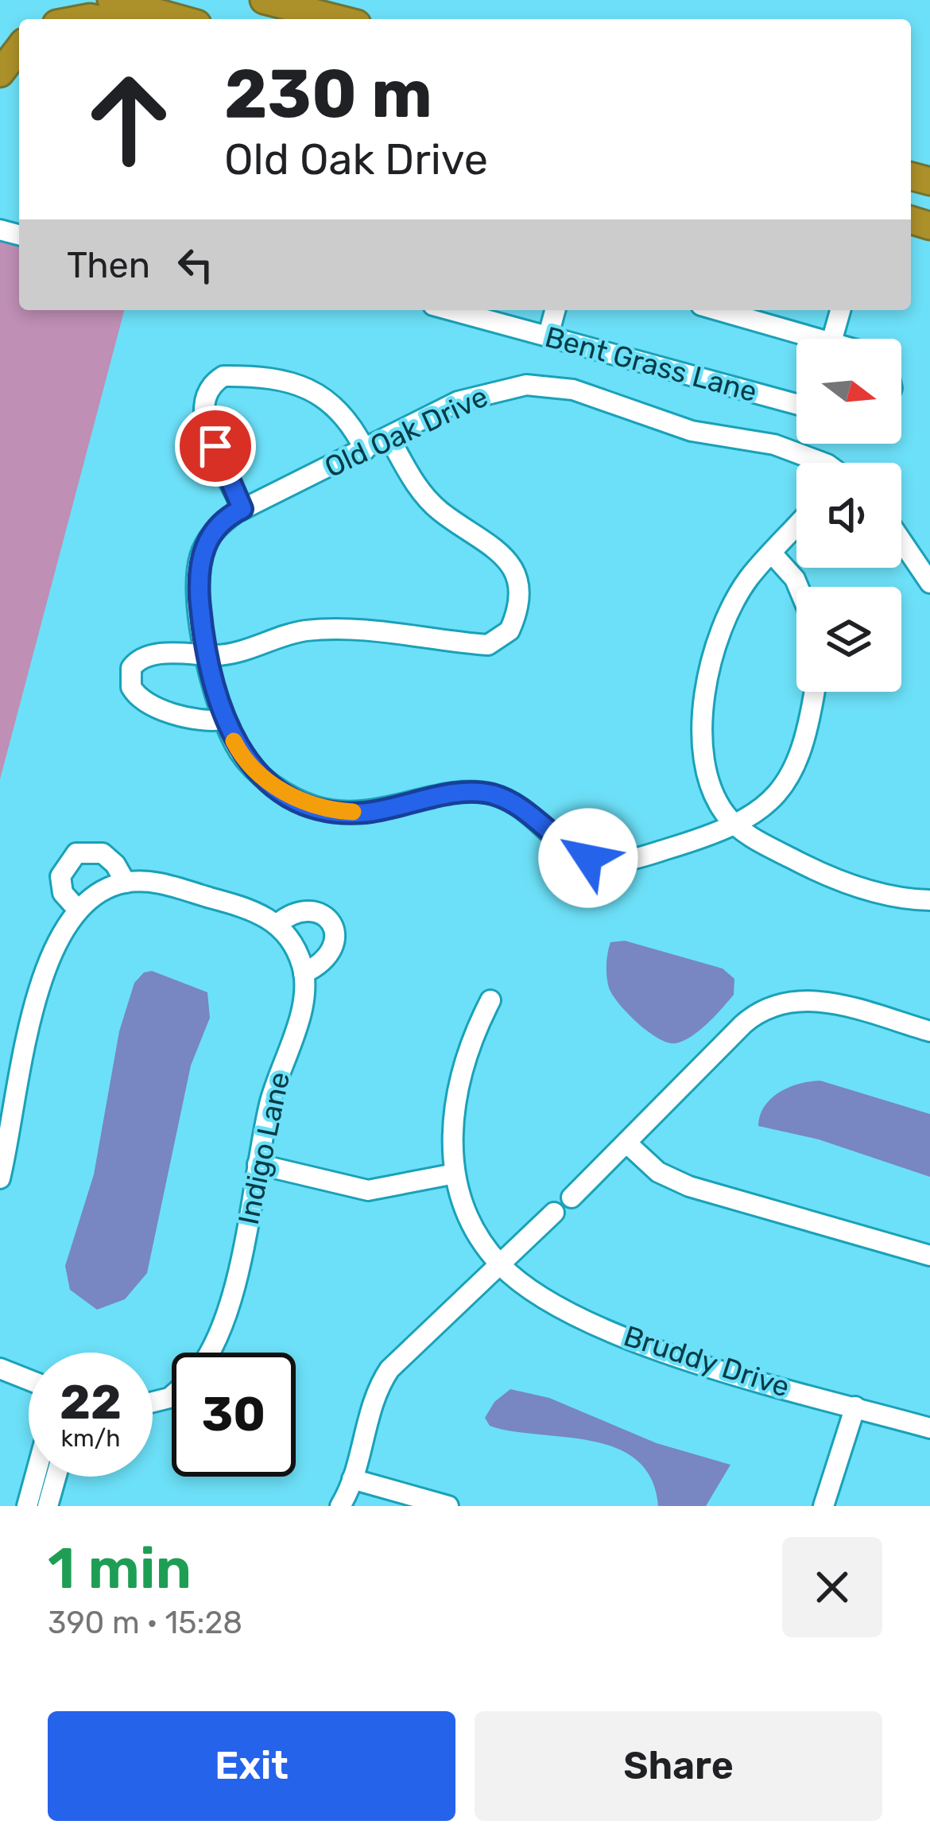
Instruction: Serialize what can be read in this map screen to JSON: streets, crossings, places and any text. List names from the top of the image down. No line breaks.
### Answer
{"streets":{"street":["Bent Grass Lane","Old Oak Drive","Indigo Lane","Bruddy Drive"]},"north":"right","page":{"turn":["230 m","Old Oak Drive"],"then":"Then","speed":"22 km/h","limit":"30","heading":["1 min","390 m · 15:28"],"buttons":["Exit","Share"]}}
